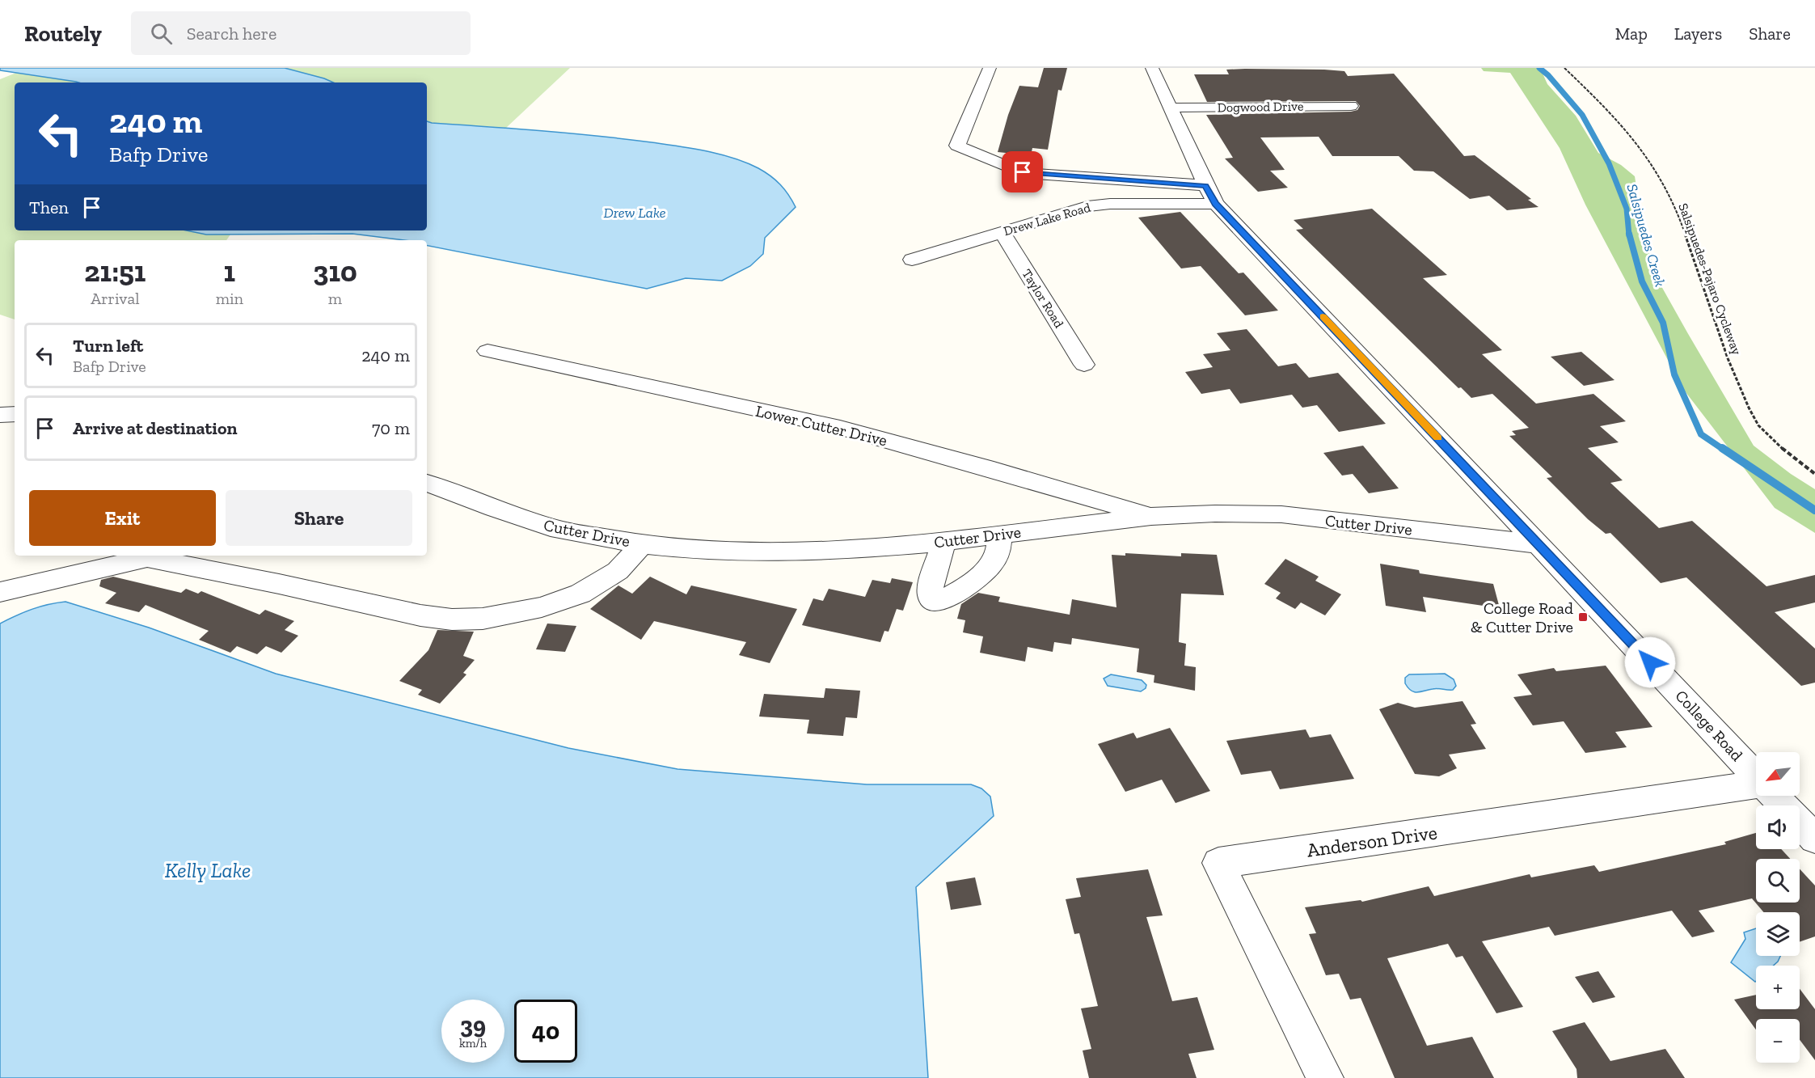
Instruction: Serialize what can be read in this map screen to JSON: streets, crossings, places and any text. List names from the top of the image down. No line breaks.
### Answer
{"streets":{"street":["Dogwood Drive","Drew Lake Road","Taylor Road","Lower Cutter Drive","Cutter Drive","College Road","Anderson Drive"],"path":["Salsipuedes-Pajaro Cycleway"]},"crossings":[["Dogwood Drive","College Road"],["Drew Lake Road","Taylor Road"],["Drew Lake Road","College Road"],["Lower Cutter Drive","Cutter Drive"],["Cutter Drive","College Road"]],"water":["Drew Lake","Salsipuedes Creek","Kelly Lake"],"places":{"transit":["College Road & Cutter Drive"]},"north":"bottom left","page":{"header":"Routely","search":"Search here","nav":["Map","Layers","Share"],"turn":["240 m","Bafp Drive"],"then":"Then","eta":["21:51","Arrival","1","min","310","m"],"list":[{"name":"Turn left","note":"Bafp Drive","value":"240 m"},{"name":"Arrive at destination","value":"70 m"}],"buttons":["Exit","Share"],"map_buttons":["+","−"],"speed":"39 km/h","limit":"40"}}
